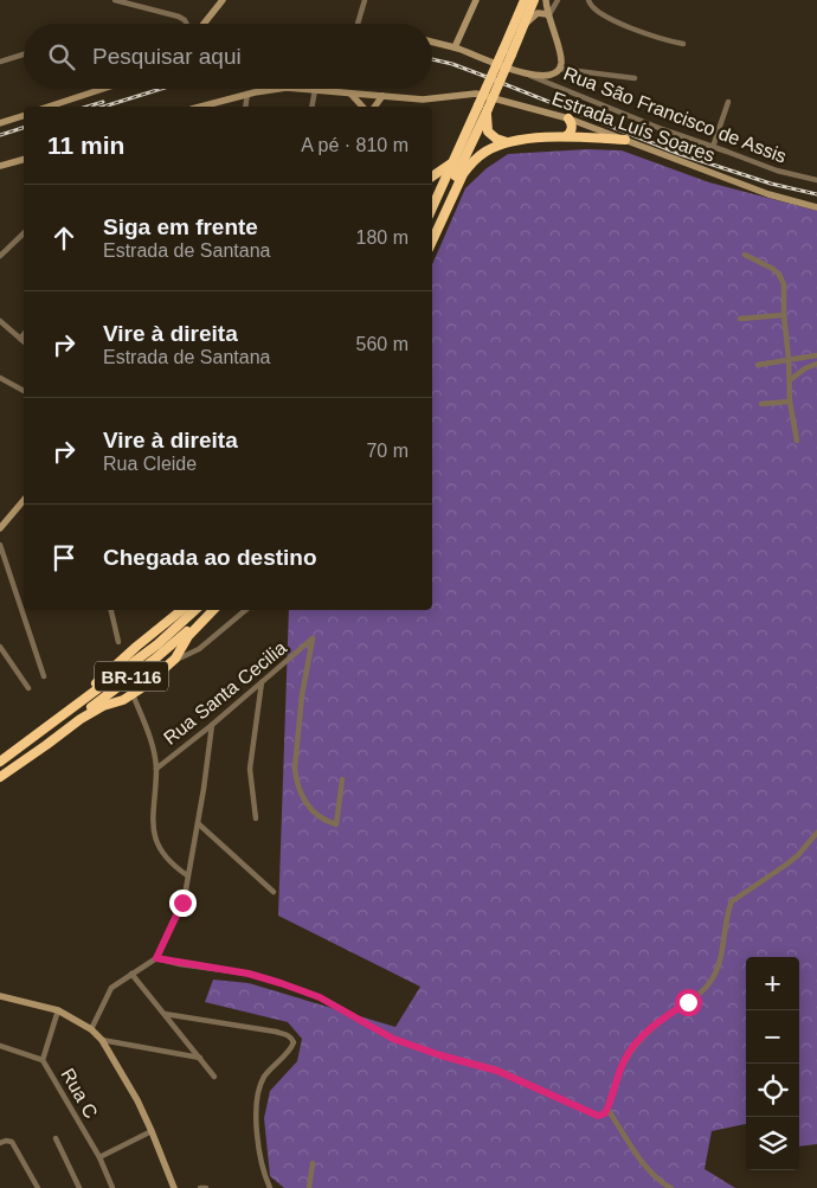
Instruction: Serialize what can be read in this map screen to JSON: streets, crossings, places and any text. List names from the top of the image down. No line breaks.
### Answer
{"streets":{"highway":["BR-116"],"main road":["Estrada Luís Soares"],"street":["Rua São Francisco de Assis","Rua Santa Cecilia","Rua C"]},"page":{"search":"Pesquisar aqui","heading":["11 min","A pé · 810 m"],"list":[["Siga em frente","Estrada de Santana","180 m"],["Vire à direita","Estrada de Santana","560 m"],["Vire à direita","Rua Cleide","70 m"],"Chegada ao destino"],"map_buttons":["+","−"]}}
